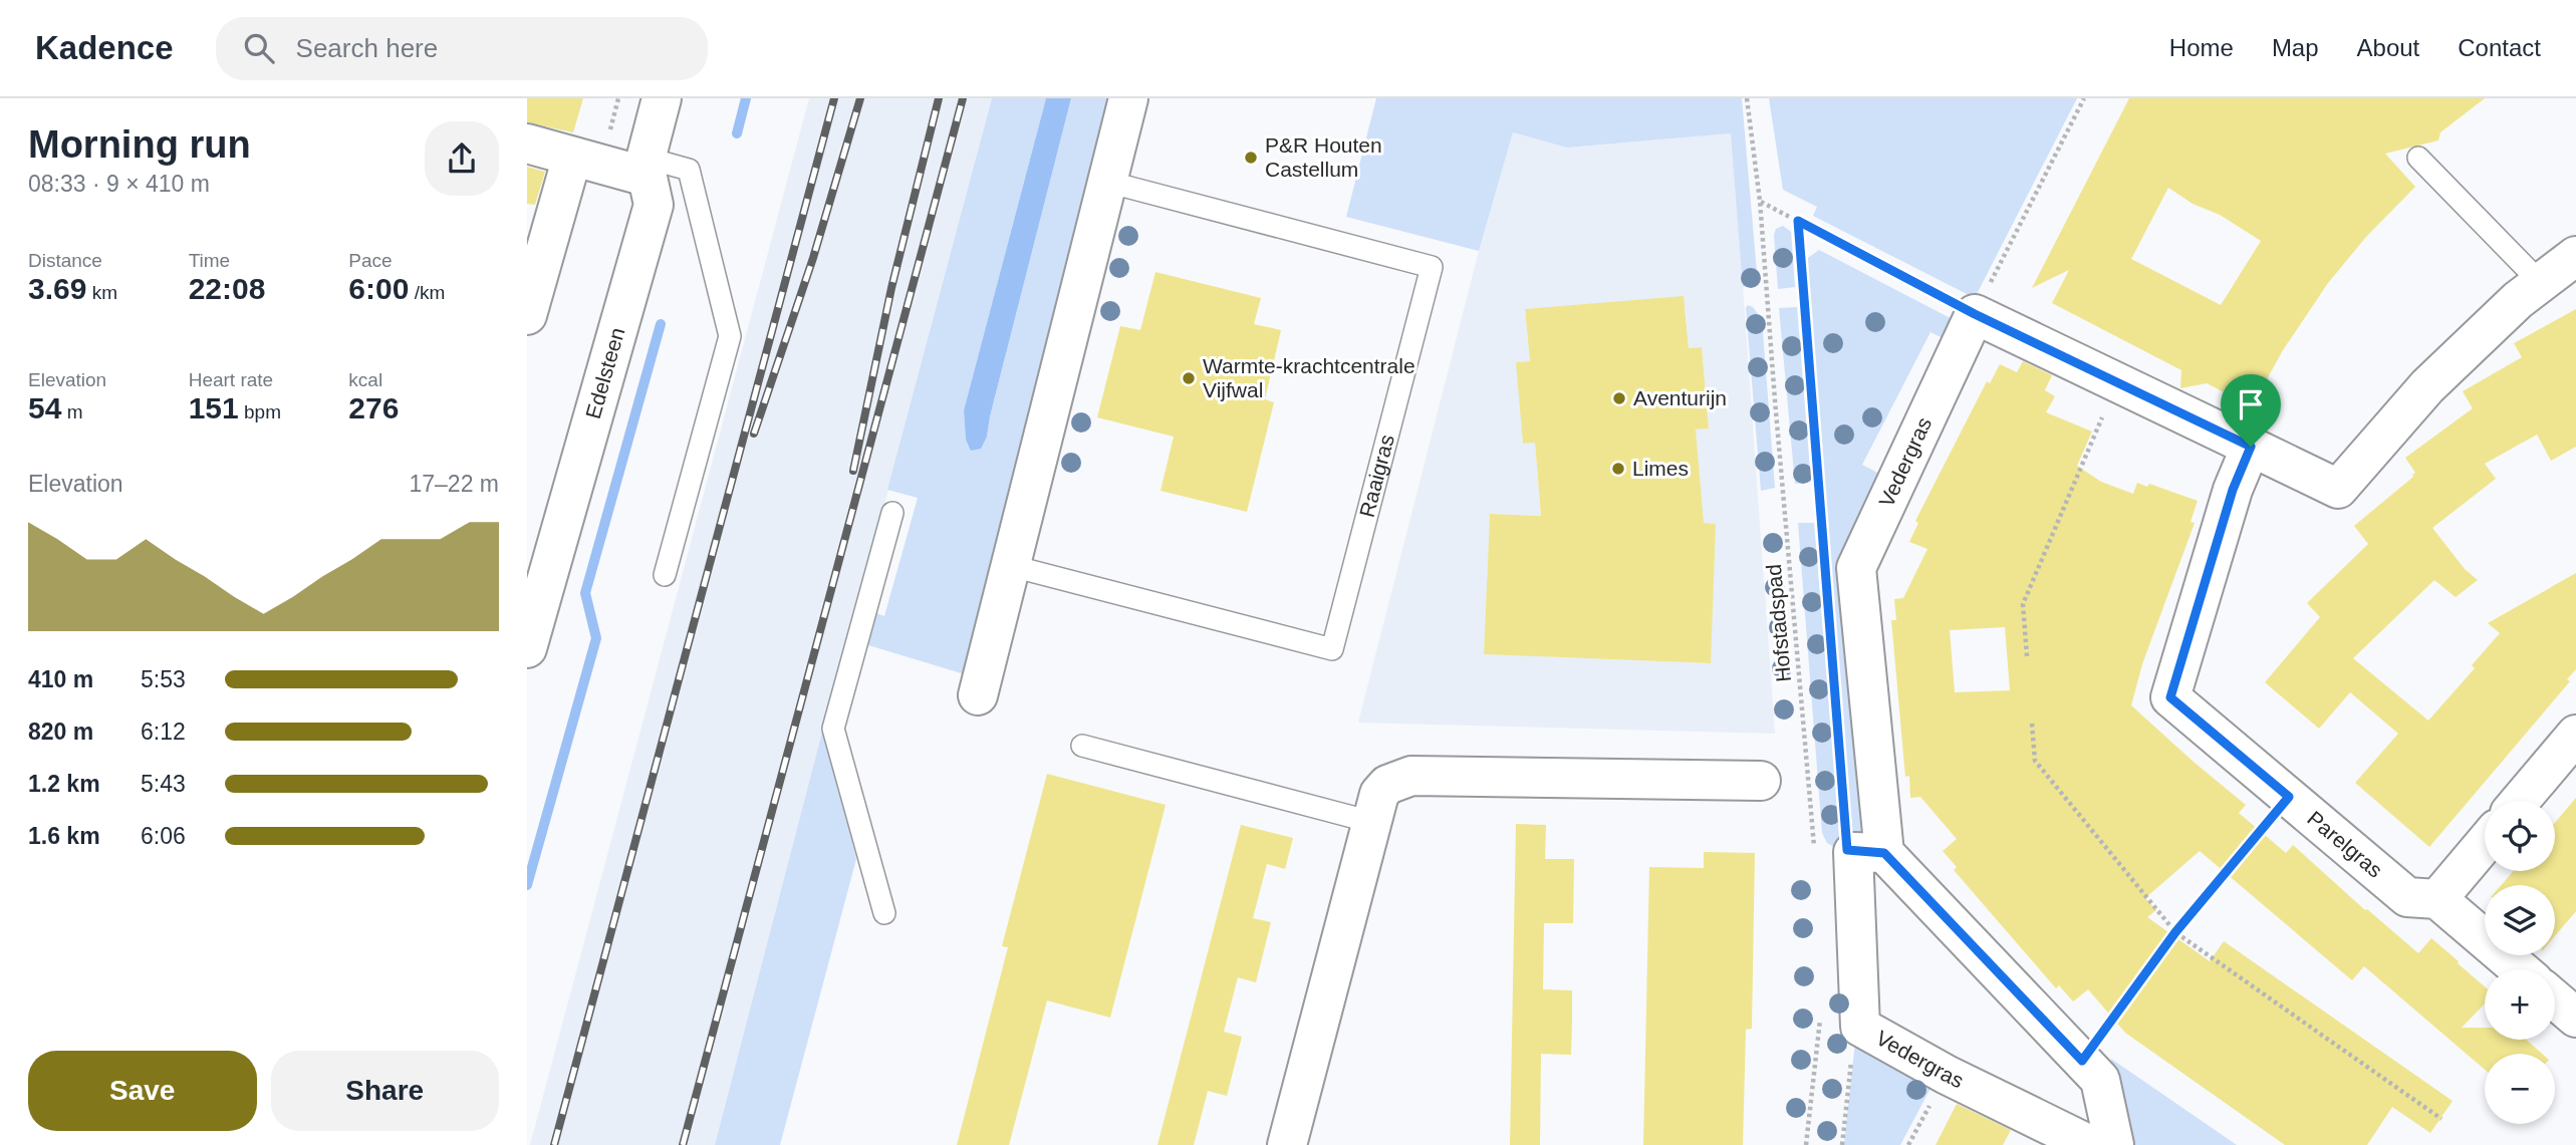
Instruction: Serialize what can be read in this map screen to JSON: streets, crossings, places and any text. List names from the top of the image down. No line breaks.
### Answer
{"streets":{"street":["Edelsteen","Vedergras","Parelgras"],"lane":["Raaigras"],"path":["Hofstadspad"]},"places":["P&R Houten Castellum","Warmte-krachtcentrale Vijfwal","Aventurijn","Limes"],"page":{"header":"Kadence","search":"Search here","nav":["Home","Map","About","Contact"],"heading":["Morning run","08:33 · 9 × 410 m"],"stats":[["Distance","3.69 km"],["Time","22:08"],["Pace","6:00 /km"],["Elevation","54 m"],["Heart rate","151 bpm"],["kcal","276"]],"chart":["Elevation","17–22 m"],"list":[{"name":"410 m","note":"5:53"},{"name":"820 m","note":"6:12"},{"name":"1.2 km","note":"5:43"},{"name":"1.6 km","note":"6:06"}],"map_buttons":["+","−"],"buttons":["Save","Share"]}}
